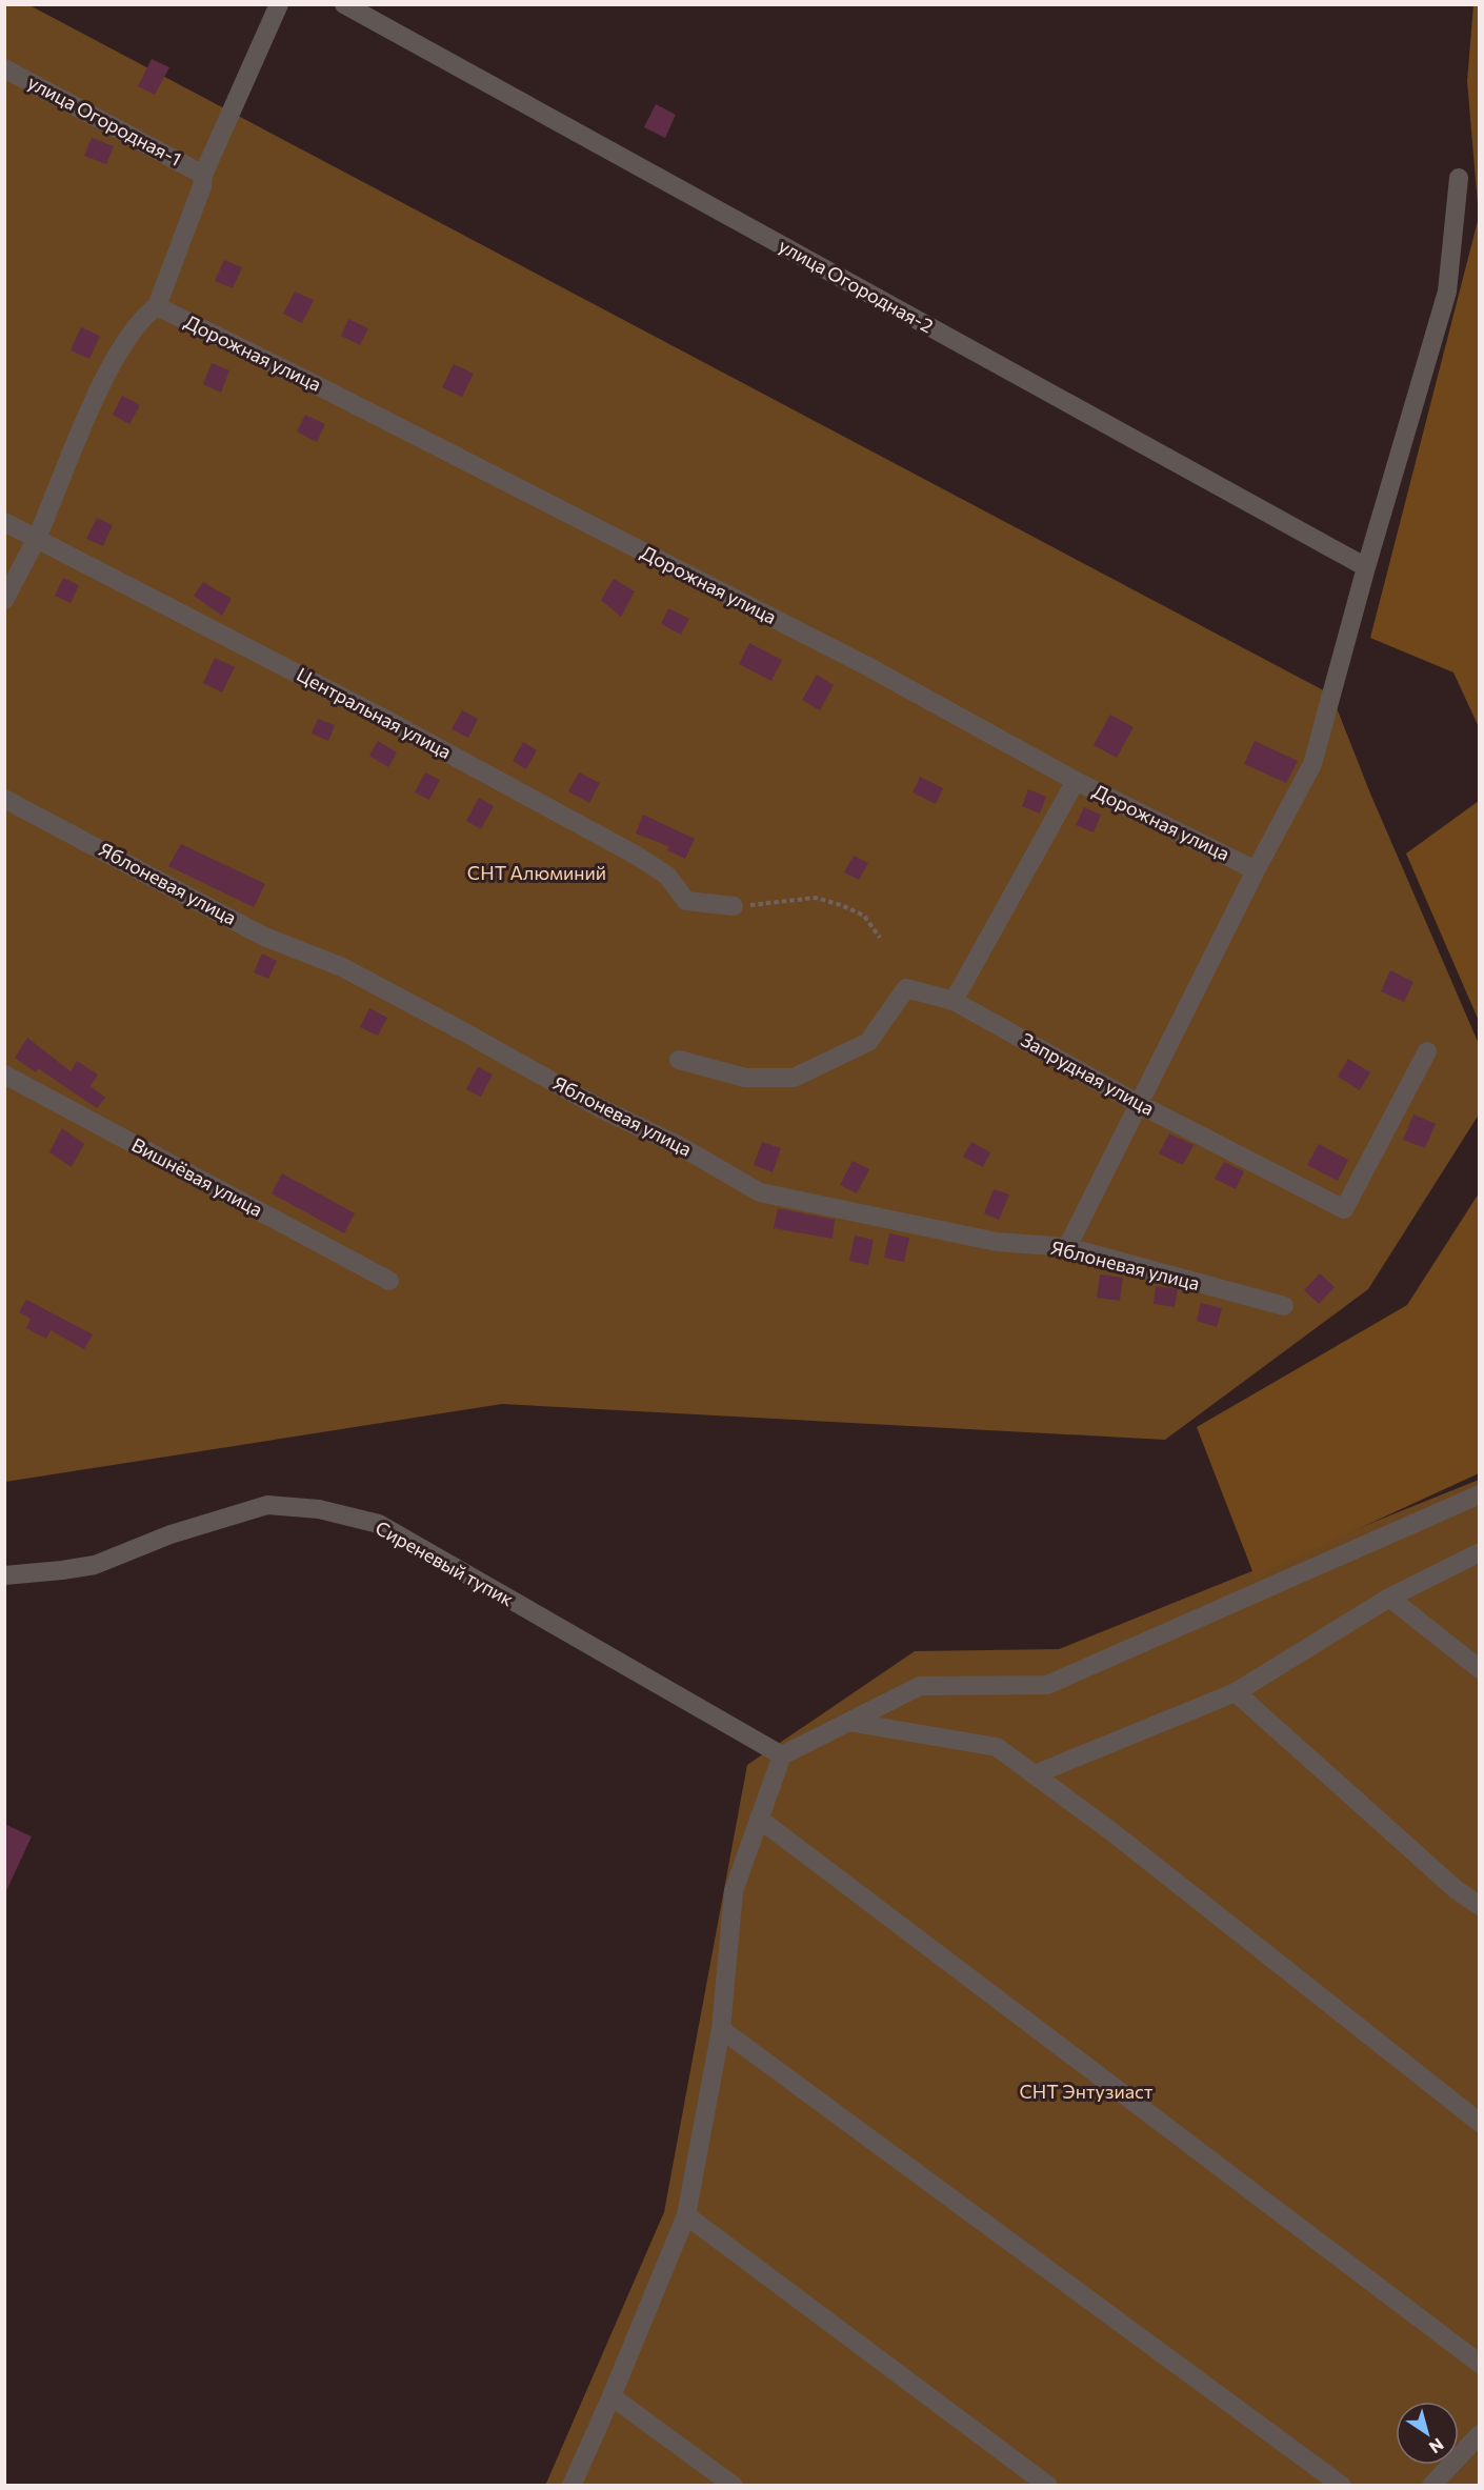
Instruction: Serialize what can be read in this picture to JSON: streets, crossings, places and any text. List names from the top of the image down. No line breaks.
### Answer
{"streets":{"street":["улица Огородная-1","улица Огородная-2","Дорожная улица","Центральная улица","Яблоневая улица","Запрудная улица","Вишнёвая улица","Сиреневый тупик"]},"parks":["СНТ Алюминий","СНТ Энтузиаст"],"north":"bottom right"}
